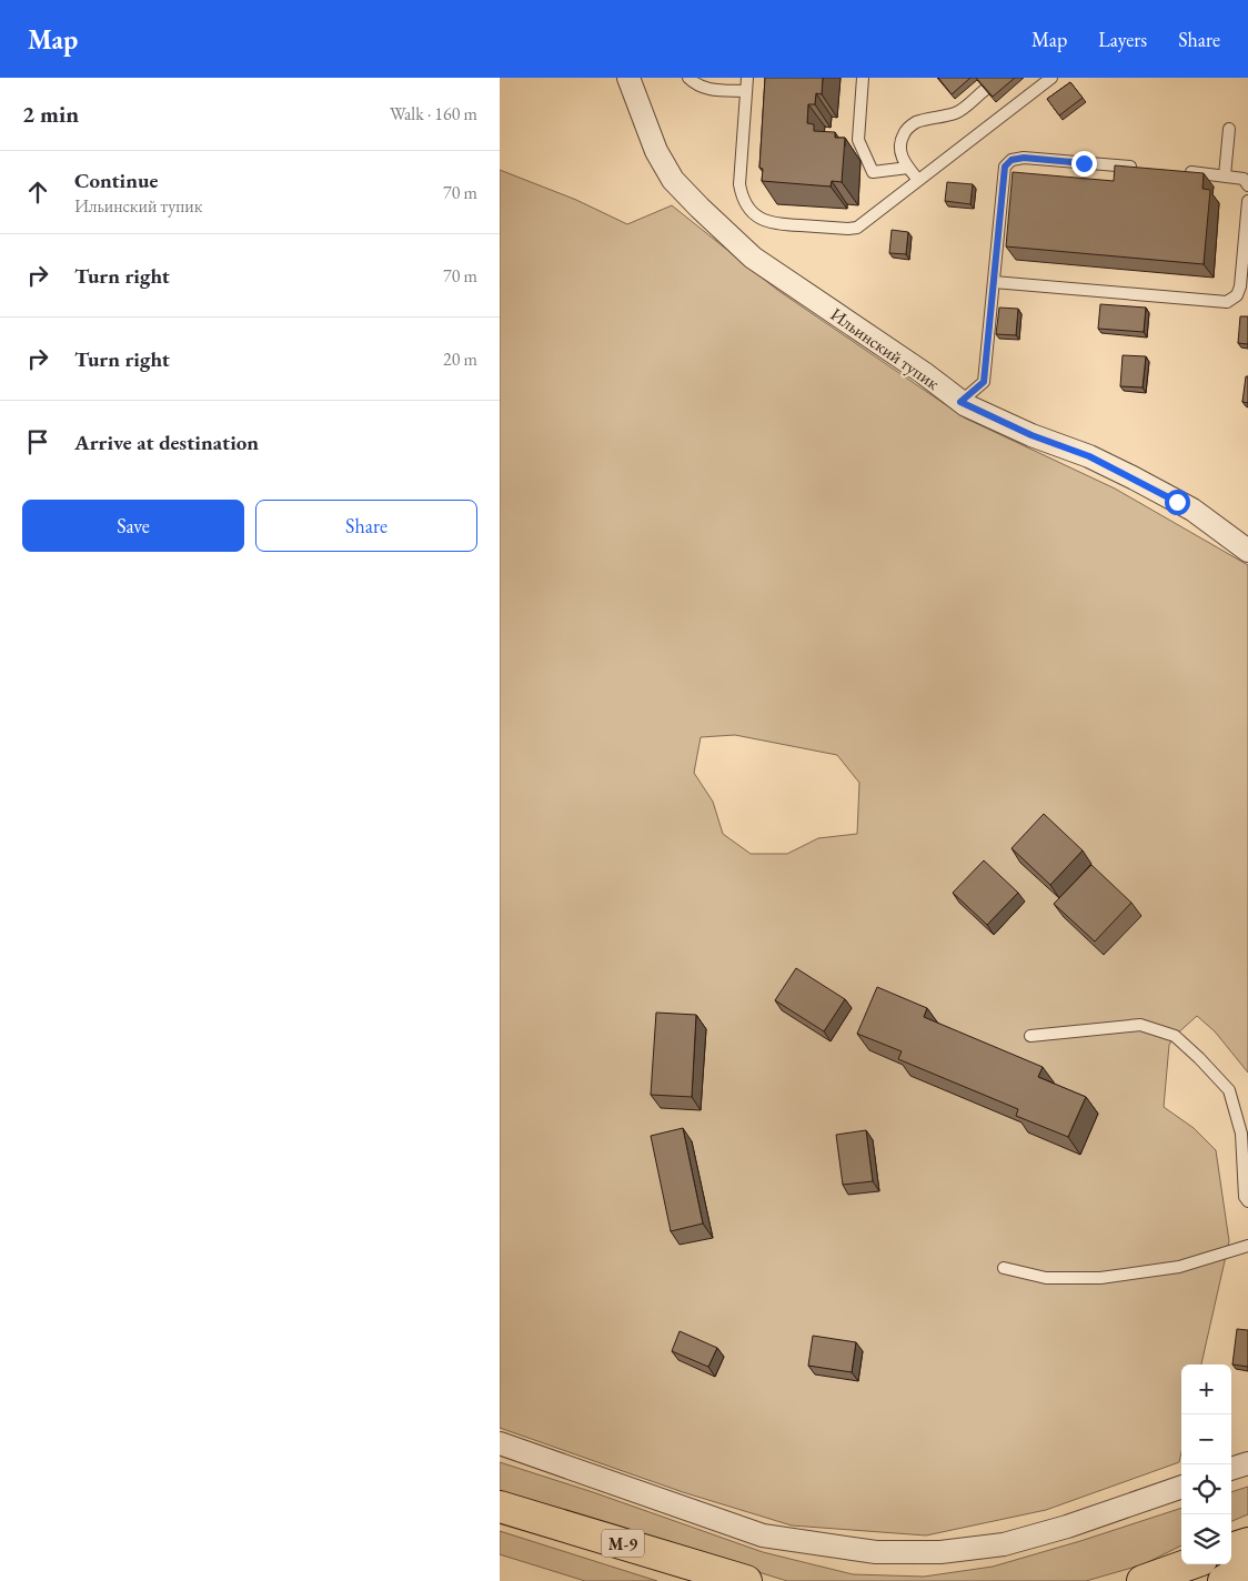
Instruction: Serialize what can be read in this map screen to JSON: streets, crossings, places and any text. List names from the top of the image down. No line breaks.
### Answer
{"streets":{"main road":["М-9"],"street":["Ильинский тупик"]},"page":{"header":"Map","nav":["Map","Layers","Share"],"heading":["2 min","Walk · 160 m"],"list":[["Continue","Ильинский тупик","70 m"],["Turn right","70 m"],["Turn right","20 m"],"Arrive at destination"],"buttons":["Save","Share"],"map_buttons":["+","−"]}}
